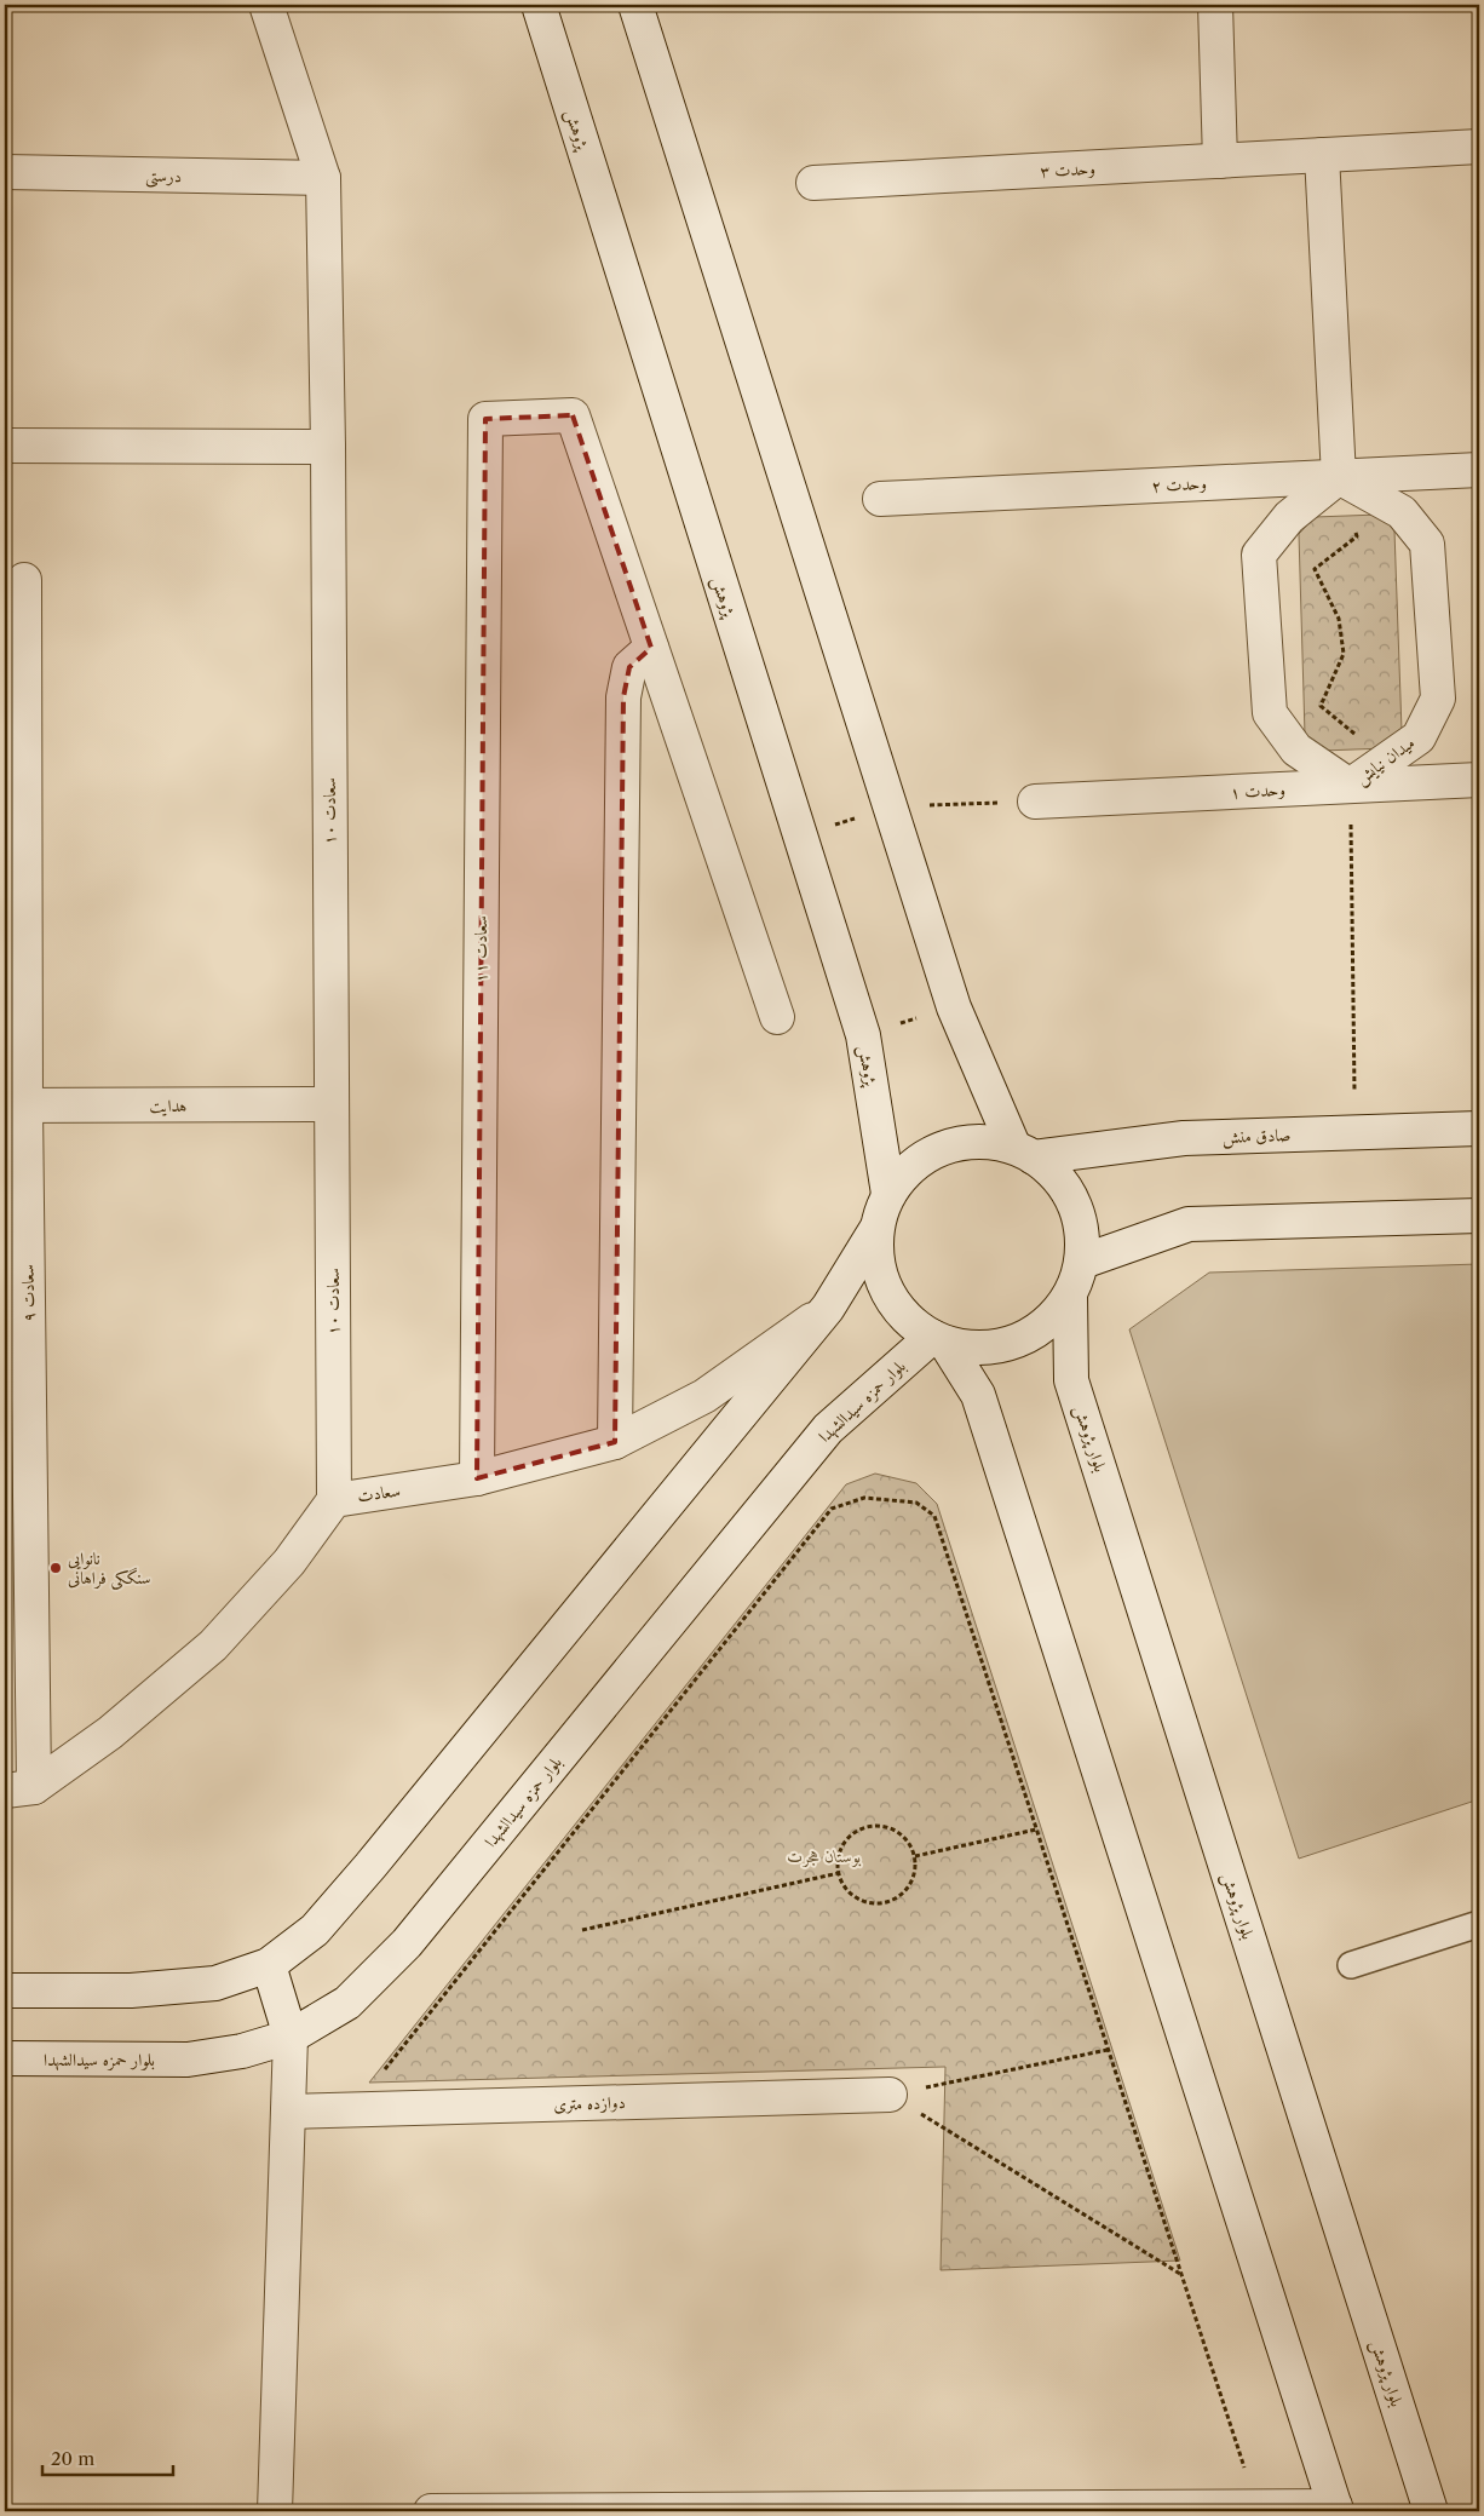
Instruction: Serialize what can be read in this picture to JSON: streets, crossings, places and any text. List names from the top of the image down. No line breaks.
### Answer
{"streets":{"street":["پژوهش","وحدت ۳","درستی","وحدت ۲","میدان نیایش","وحدت ۱","سعادت ۱۰","سعادت ۱۱","هدایت","صادق منش","سعادت ۹","بلوار حمزه سیدالشهدا","بلوار پژوهش","سعادت","دوازده متری"]},"crossings":[["پژوهش","صادق منش"],["پژوهش","بلوار حمزه سیدالشهدا"],["پژوهش","بلوار پژوهش"],["درستی","سعادت ۱۰"],["وحدت ۲","میدان نیایش"],["میدان نیایش","وحدت ۱"],["سعادت ۱۰","هدایت"],["سعادت ۱۰","سعادت"],["سعادت ۱۱","سعادت"],["هدایت","سعادت ۹"],["صادق منش","بلوار حمزه سیدالشهدا"],["صادق منش","بلوار پژوهش"],["سعادت ۹","سعادت"],["بلوار حمزه سیدالشهدا","بلوار پژوهش"]],"parks":["بوستان هجرت"],"places":["نانوایی سنگکی فراهانی"],"scale_bar":"20 m"}
